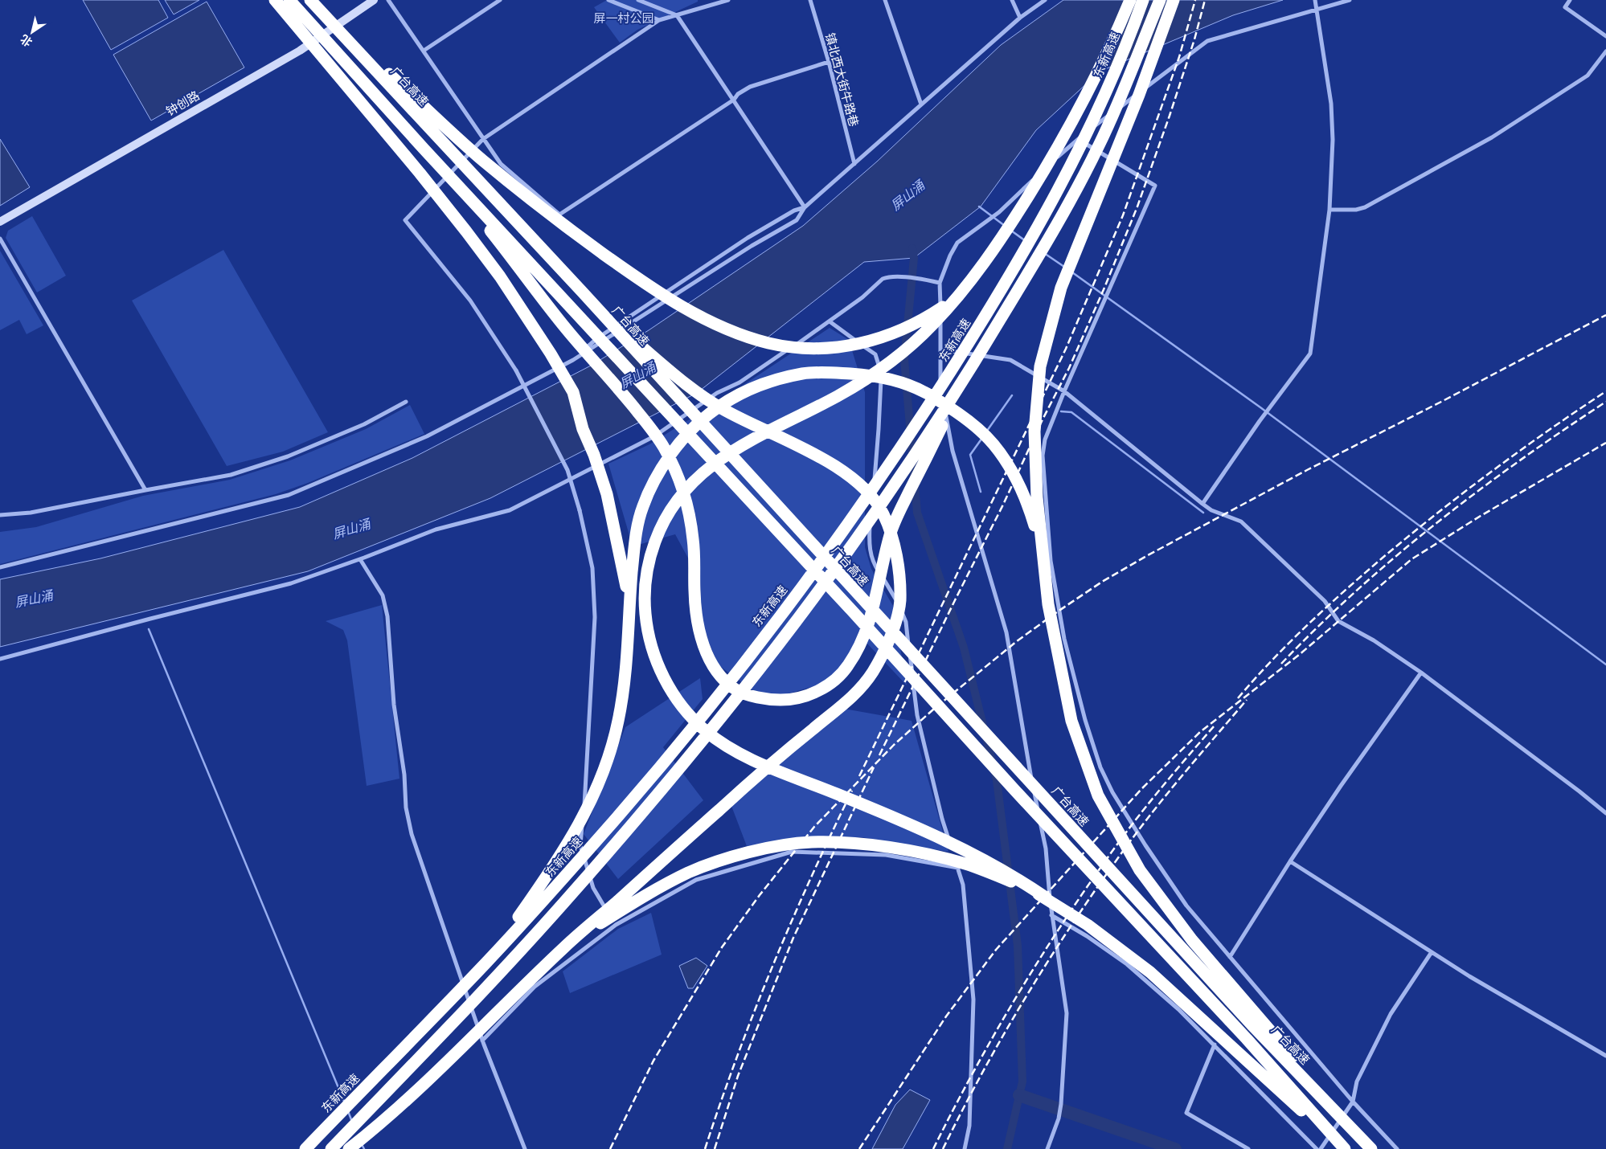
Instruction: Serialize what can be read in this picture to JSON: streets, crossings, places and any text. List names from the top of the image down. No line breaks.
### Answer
{"streets":{"highway":["东新高速","广台高速"],"street":["镇北西大街牛路巷","钟创路"]},"water":["屏山涌"],"parks":["屏一村公园"],"north":"bottom left"}
